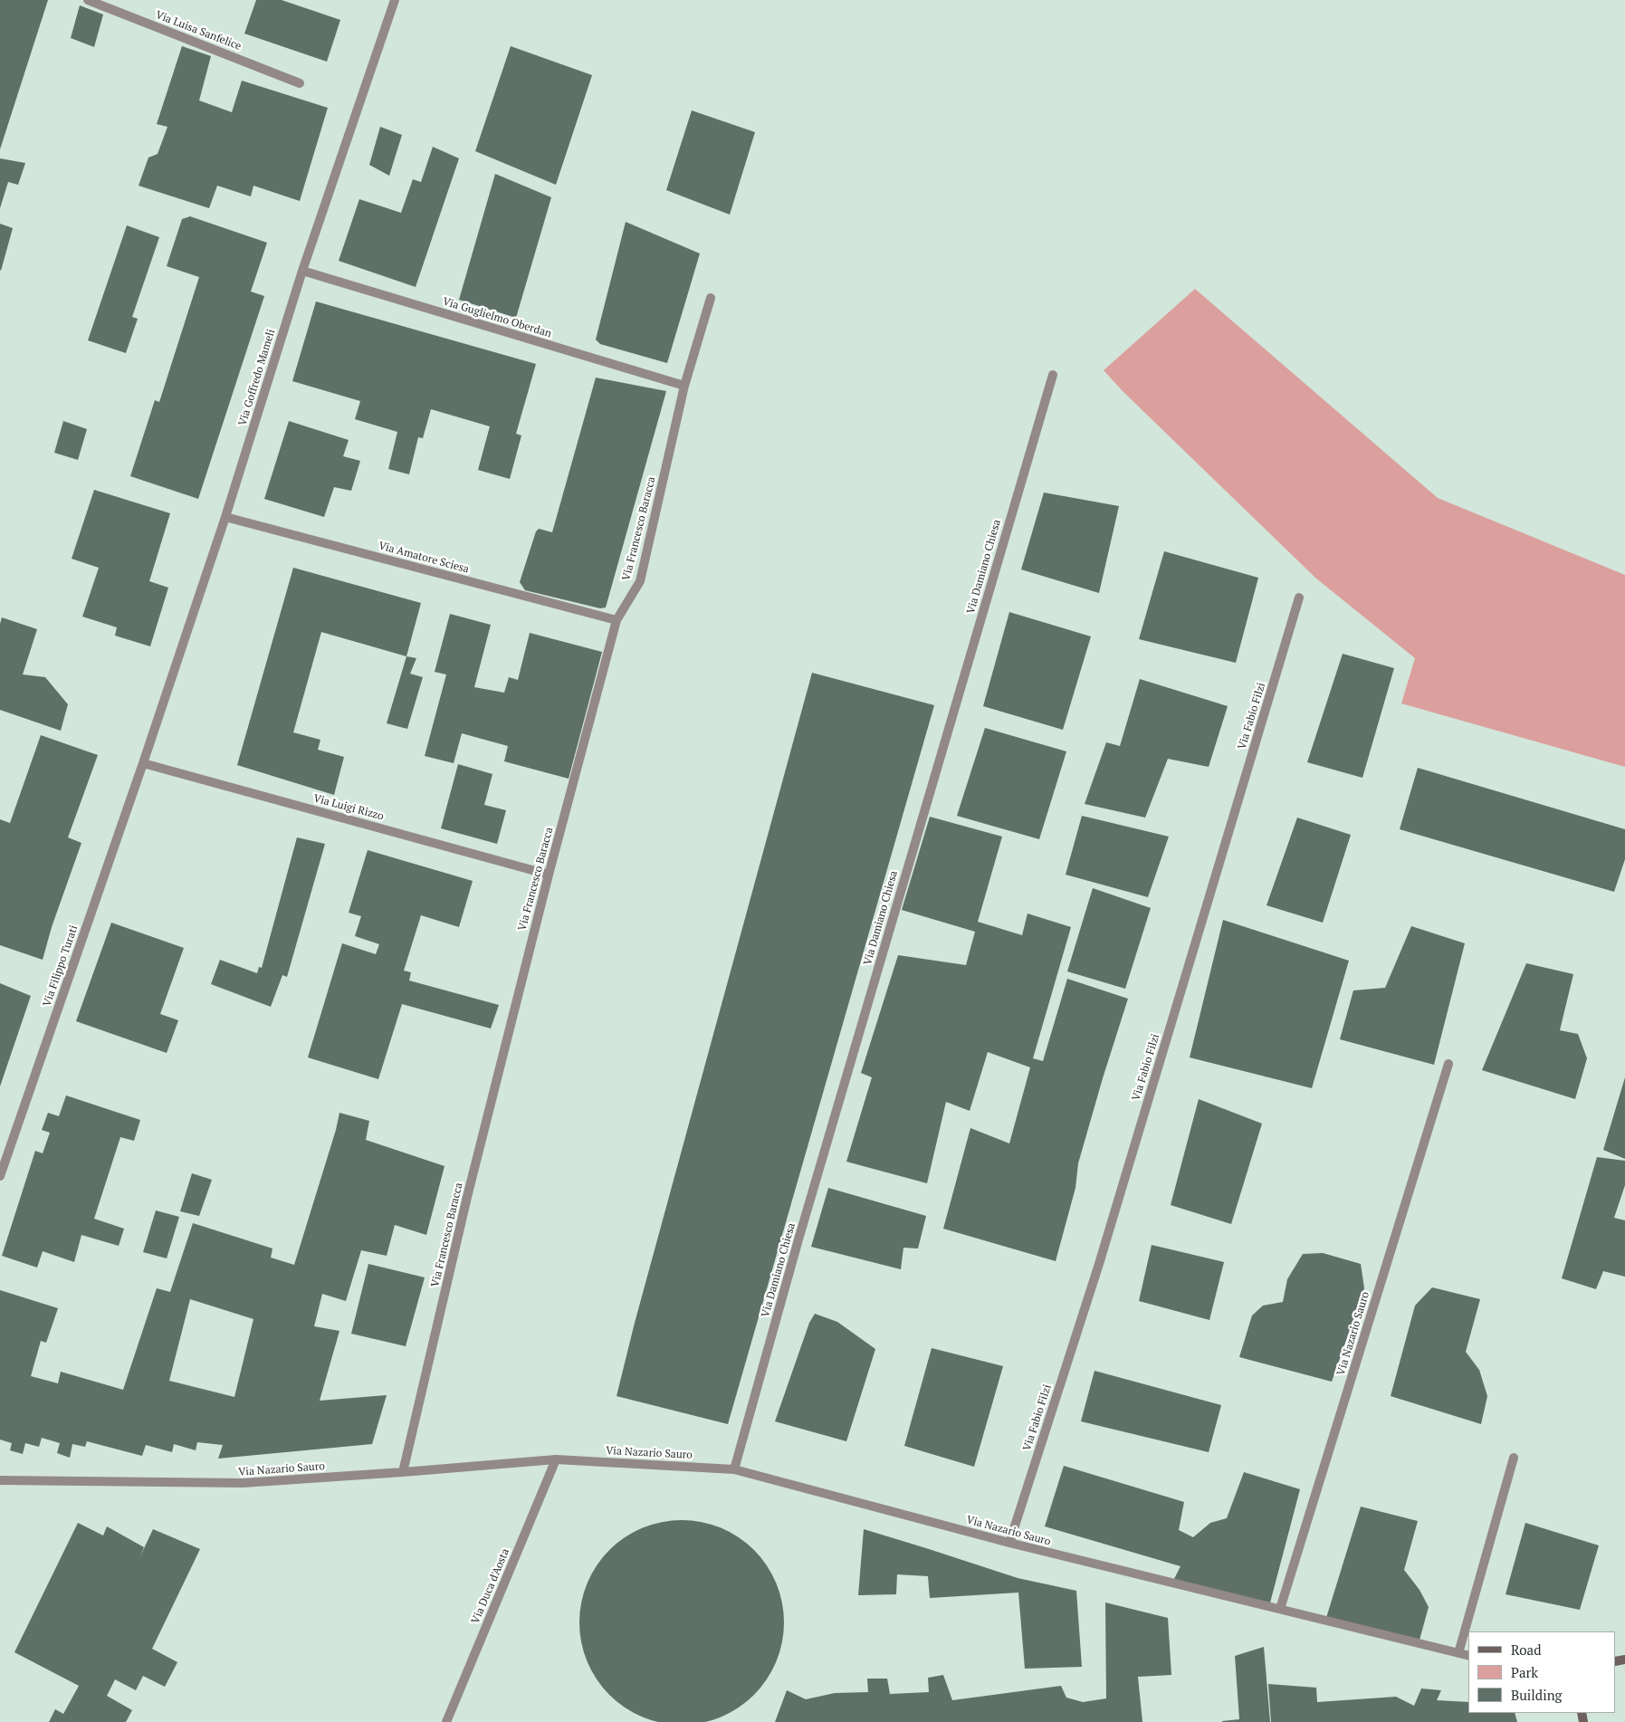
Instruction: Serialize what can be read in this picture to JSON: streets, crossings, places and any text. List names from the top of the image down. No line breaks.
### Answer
{"streets":{"street":["Via Luisa Sanfelice","Via Guglielmo Oberdan","Via Goffredo Mameli","Via Francesco Baracca","Via Amatore Sciesa","Via Damiano Chiesa","Via Fabio Filzi","Via Luigi Rizzo","Via Filippo Turati","Via Nazario Sauro","Via Duca d'Aosta"]},"crossings":[["Via Guglielmo Oberdan","Via Goffredo Mameli"],["Via Guglielmo Oberdan","Via Francesco Baracca"],["Via Goffredo Mameli","Via Amatore Sciesa"],["Via Goffredo Mameli","Via Luigi Rizzo"],["Via Goffredo Mameli","Via Filippo Turati"],["Via Francesco Baracca","Via Amatore Sciesa"],["Via Francesco Baracca","Via Luigi Rizzo"],["Via Francesco Baracca","Via Nazario Sauro"],["Via Damiano Chiesa","Via Nazario Sauro"],["Via Fabio Filzi","Via Nazario Sauro"],["Via Luigi Rizzo","Via Filippo Turati"],["Via Nazario Sauro","Via Duca d'Aosta"]],"legend":["Road","Park","Building"]}
